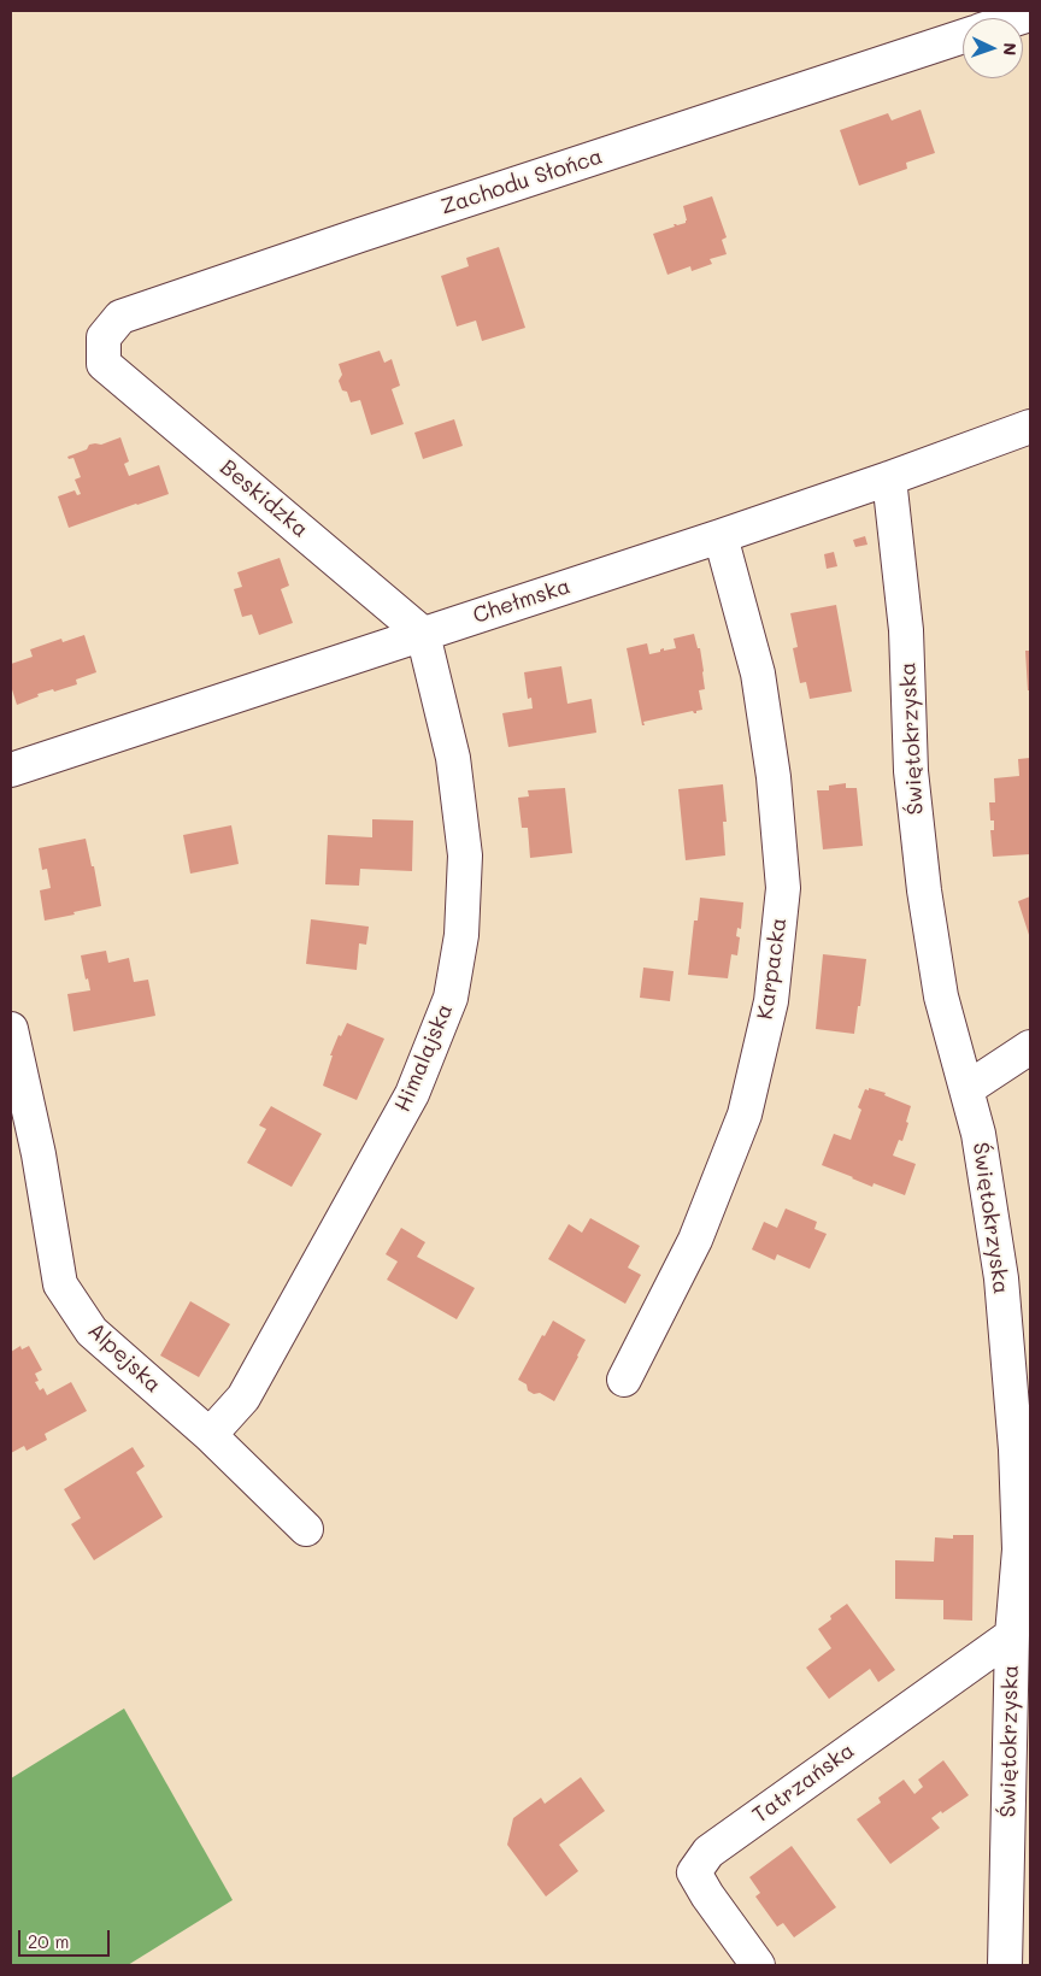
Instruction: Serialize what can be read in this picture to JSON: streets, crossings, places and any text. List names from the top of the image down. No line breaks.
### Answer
{"streets":{"street":["Zachodu Słońca","Beskidzka","Chełmska","Świętokrzyska","Karpacka","Himalajska","Alpejska","Tatrzańska"]},"crossings":[["Zachodu Słońca","Beskidzka"],["Beskidzka","Chełmska"],["Beskidzka","Himalajska"],["Chełmska","Świętokrzyska"],["Chełmska","Karpacka"],["Chełmska","Himalajska"],["Świętokrzyska","Tatrzańska"],["Himalajska","Alpejska"]],"scale_bar":"20 m","north":"right"}
